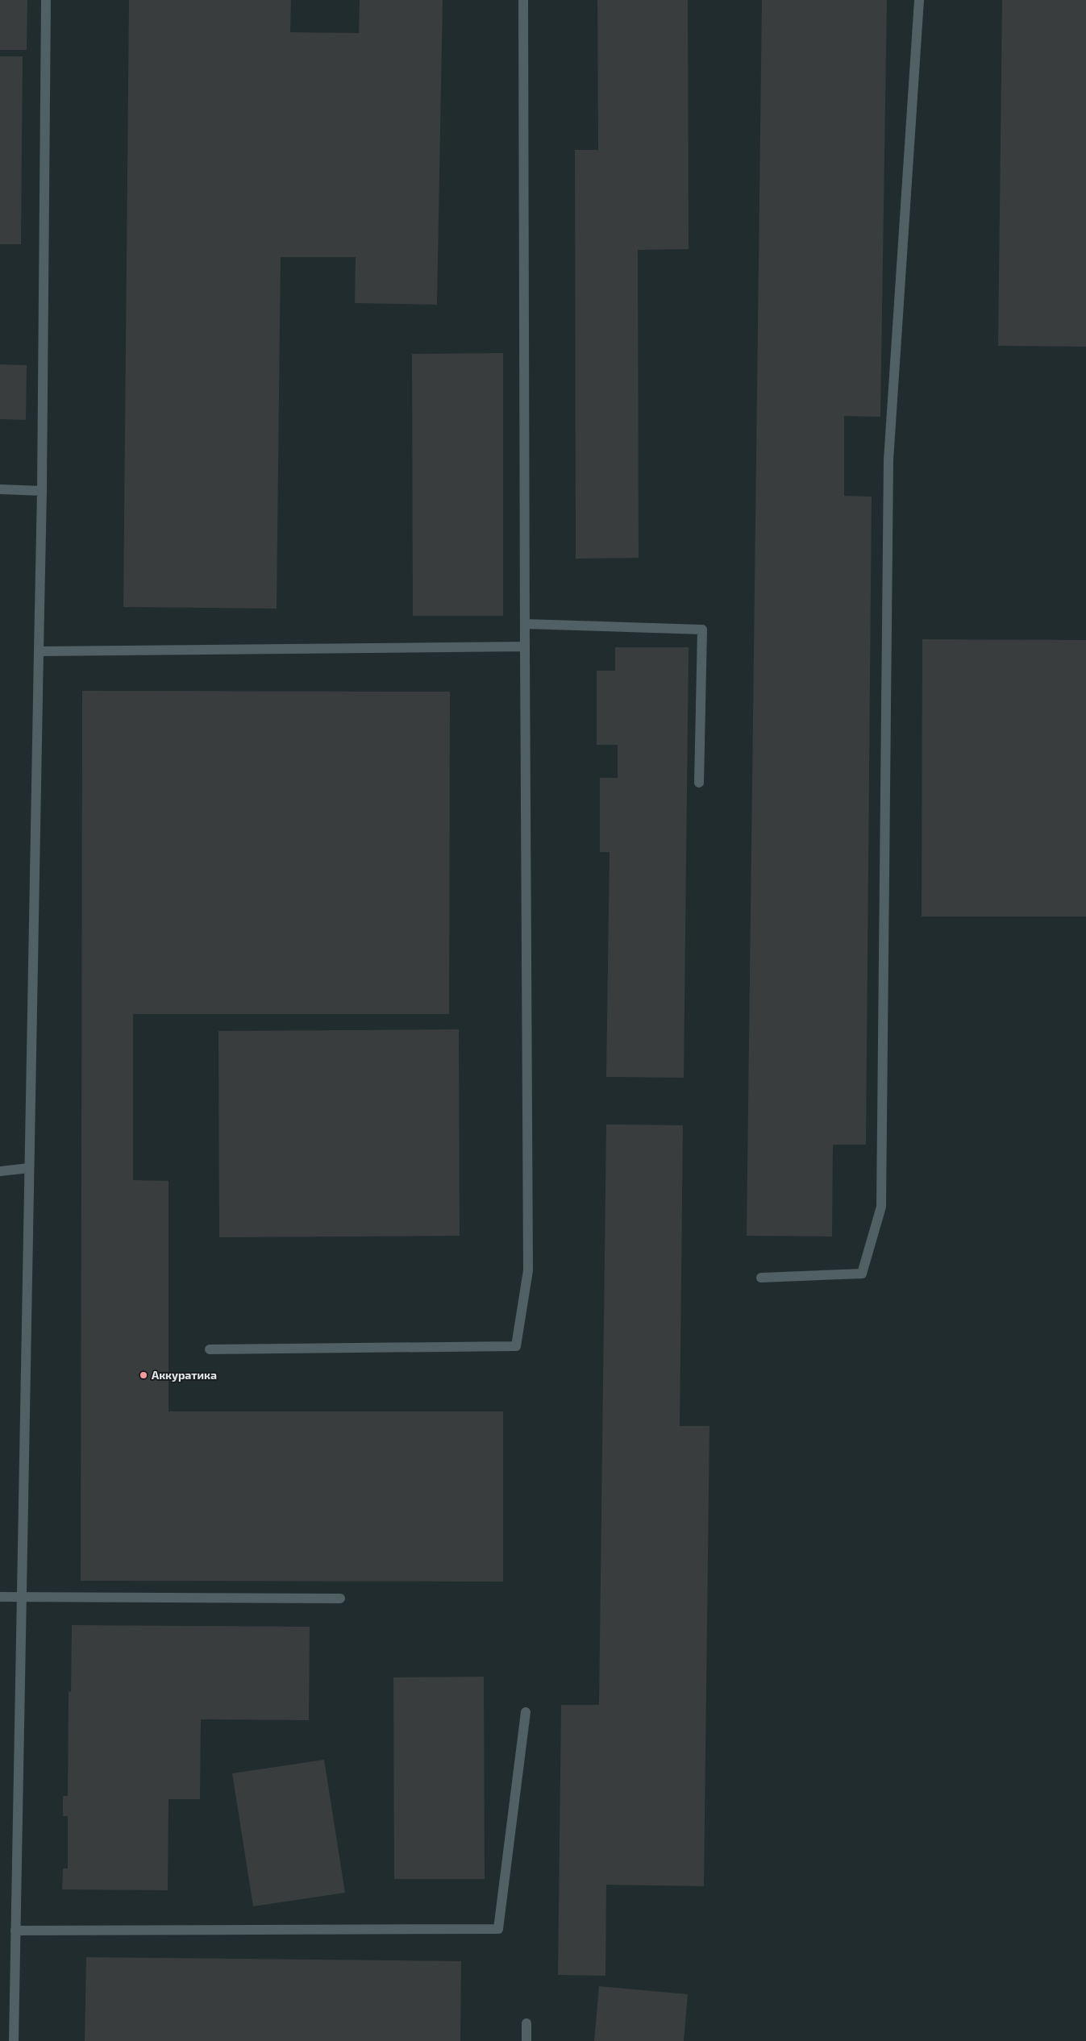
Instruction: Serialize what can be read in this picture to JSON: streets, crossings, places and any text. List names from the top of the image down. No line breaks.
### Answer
{"places":["Аккуратика"]}
